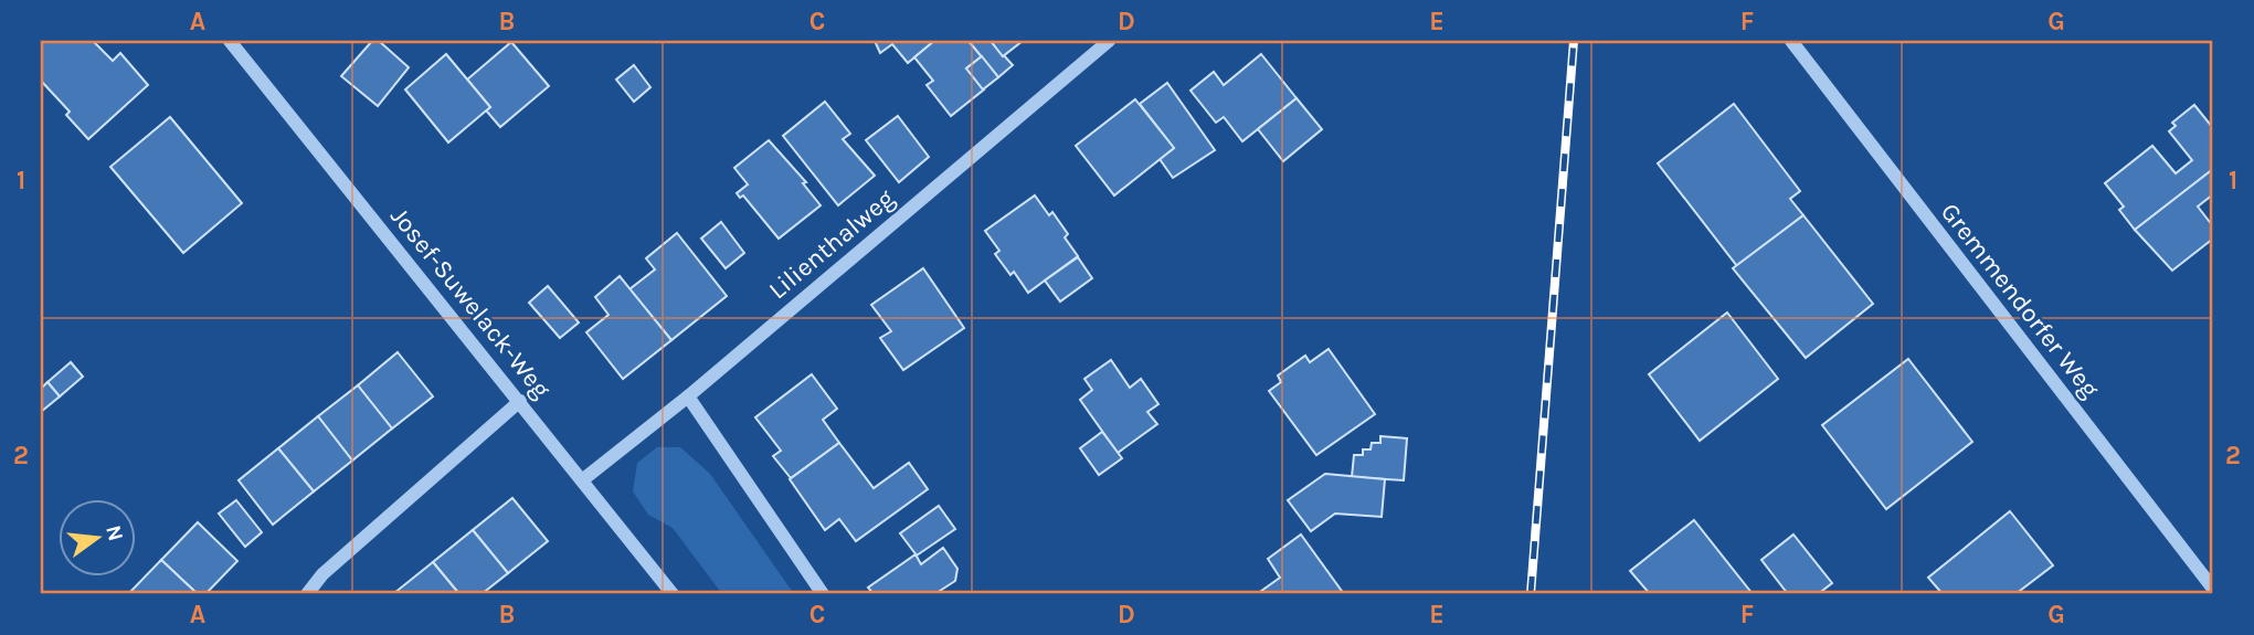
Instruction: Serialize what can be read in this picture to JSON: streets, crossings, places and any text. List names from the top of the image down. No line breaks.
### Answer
{"streets":{"street":["Lilienthalweg","Gremmendorfer Weg","Josef-Suwelack-Weg"]},"crossings":[["Lilienthalweg","Josef-Suwelack-Weg"]],"north":"right","grid":{"columns":["A","B","C","D","E","F","G"],"rows":["1","2"]}}
